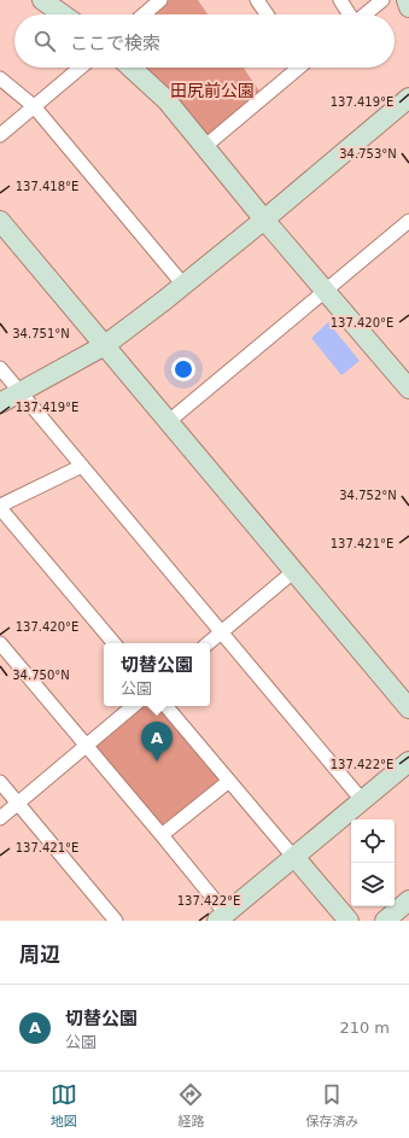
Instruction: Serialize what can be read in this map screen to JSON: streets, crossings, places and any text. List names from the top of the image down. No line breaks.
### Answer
{"parks":["田尻前公園"],"page":{"search":"ここで検索","popup":["切替公園","公園"],"pins":"A","heading":"周辺","list":[{"mark":"A","name":"切替公園","note":"公園","value":"210 m"}],"nav":["地図","経路","保存済み"]},"coordinates":["137.419°E","34.753°N","137.418°E","137.420°E","34.751°N","34.752°N","137.421°E","34.750°N","137.422°E"]}
